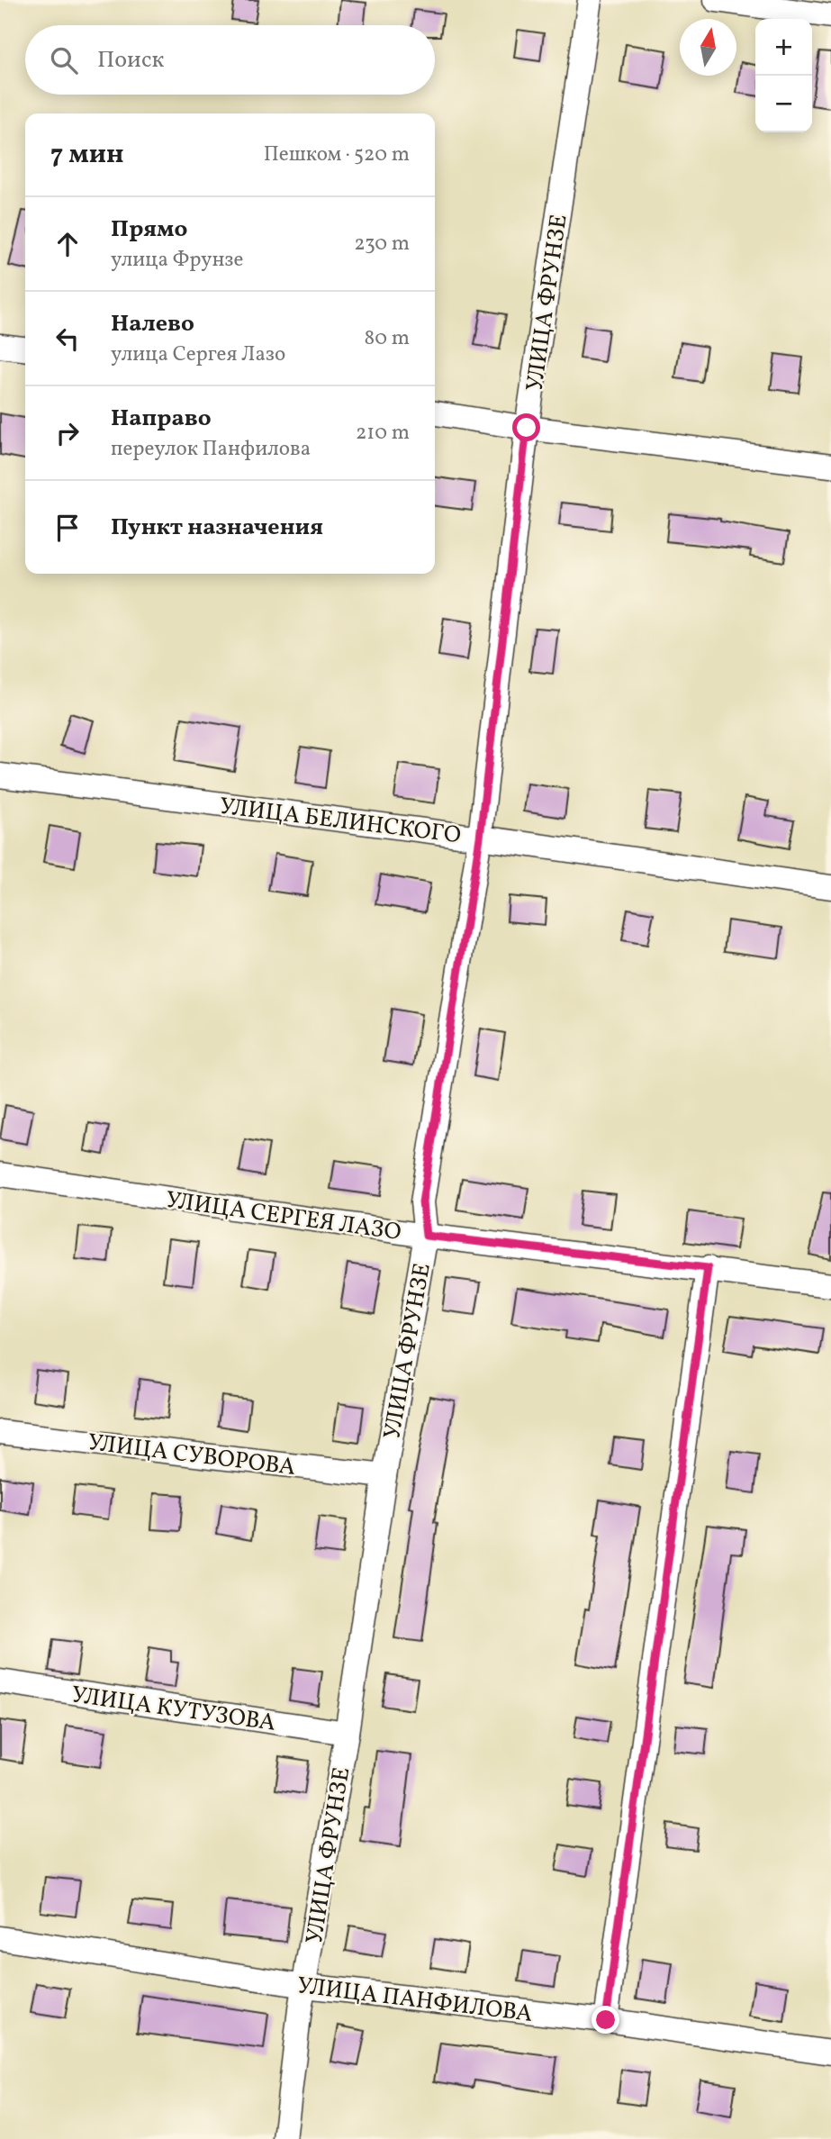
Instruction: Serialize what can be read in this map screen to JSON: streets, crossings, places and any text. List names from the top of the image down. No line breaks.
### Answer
{"streets":{"street":["УЛИЦА ФРУНЗЕ","УЛИЦА БЕЛИНСКОГО","УЛИЦА СЕРГЕЯ ЛАЗО","УЛИЦА СУВОРОВА","УЛИЦА КУТУЗОВА","УЛИЦА ПАНФИЛОВА"]},"crossings":[["УЛИЦА ФРУНЗЕ","УЛИЦА БЕЛИНСКОГО"],["УЛИЦА ФРУНЗЕ","УЛИЦА СЕРГЕЯ ЛАЗО"],["УЛИЦА ФРУНЗЕ","УЛИЦА СУВОРОВА"],["УЛИЦА ФРУНЗЕ","УЛИЦА КУТУЗОВА"],["УЛИЦА ФРУНЗЕ","УЛИЦА ПАНФИЛОВА"]],"north":"top","page":{"map_buttons":["+","−"],"search":"Поиск","heading":["7 мин","Пешком · 520 m"],"list":[["Прямо","улица Фрунзе","230 m"],["Налево","улица Сергея Лазо","80 m"],["Направо","переулок Панфилова","210 m"],"Пункт назначения"]}}
